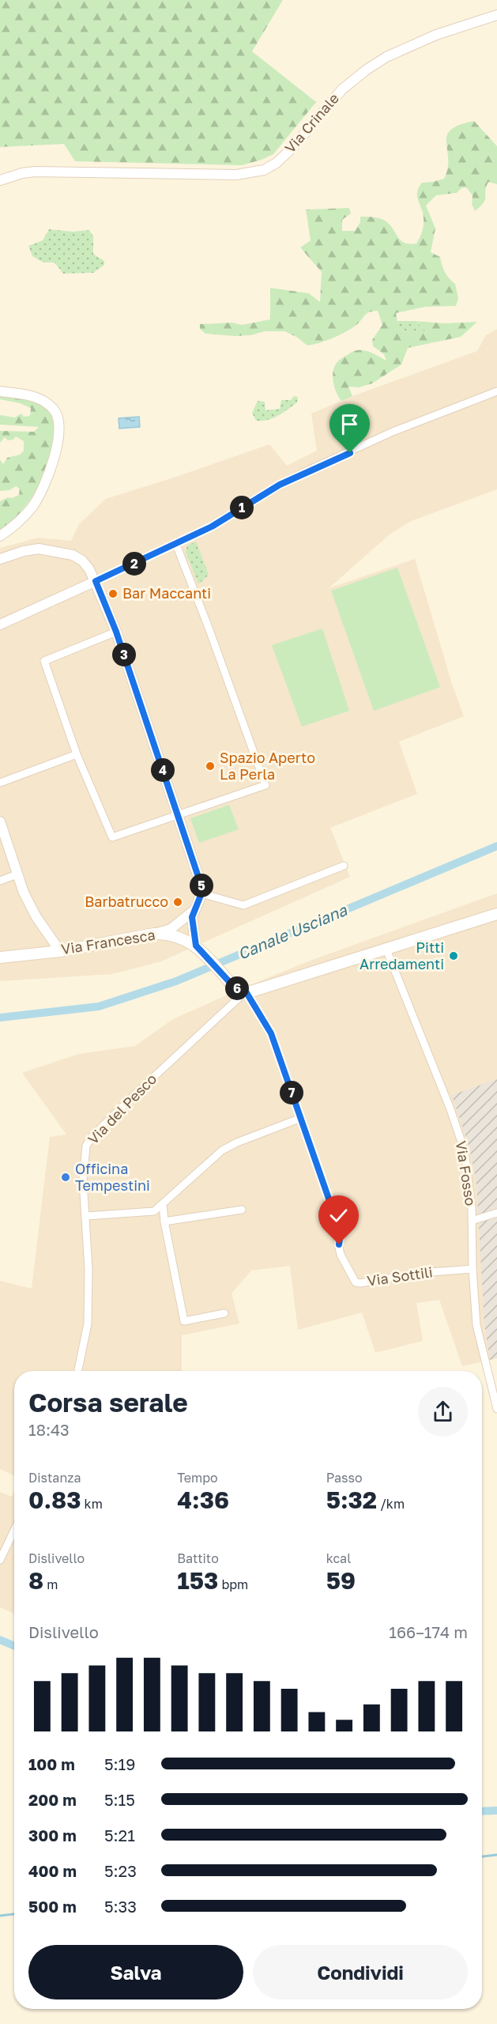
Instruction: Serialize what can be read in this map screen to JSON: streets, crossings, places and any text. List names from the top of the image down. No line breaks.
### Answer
{"streets":{"main road":["Via Francesca"],"street":["Via Crinale","Via del Pesco","Via Fosso","Via Sottili"]},"crossings":[["Via Francesca","Via del Pesco"],["Via Francesca","Via Sottili"],["Via del Pesco","Via Sottili"],["Via Fosso","Via Sottili"]],"water":["Canale Usciana"],"places":["Bar Maccanti","Spazio Aperto La Perla","Barbatrucco","Pitti Arredamenti","Officina Tempestini"],"page":{"pins":["1","2","3","4","5","6","7"],"heading":["Corsa serale","18:43"],"stats":[["Distanza","0.83 km"],["Tempo","4:36"],["Passo","5:32 /km"],["Dislivello","8 m"],["Battito","153 bpm"],["kcal","59"]],"chart":["Dislivello","166–174 m"],"list":[{"name":"100 m","note":"5:19"},{"name":"200 m","note":"5:15"},{"name":"300 m","note":"5:21"},{"name":"400 m","note":"5:23"},{"name":"500 m","note":"5:33"}],"buttons":["Salva","Condividi"]}}
